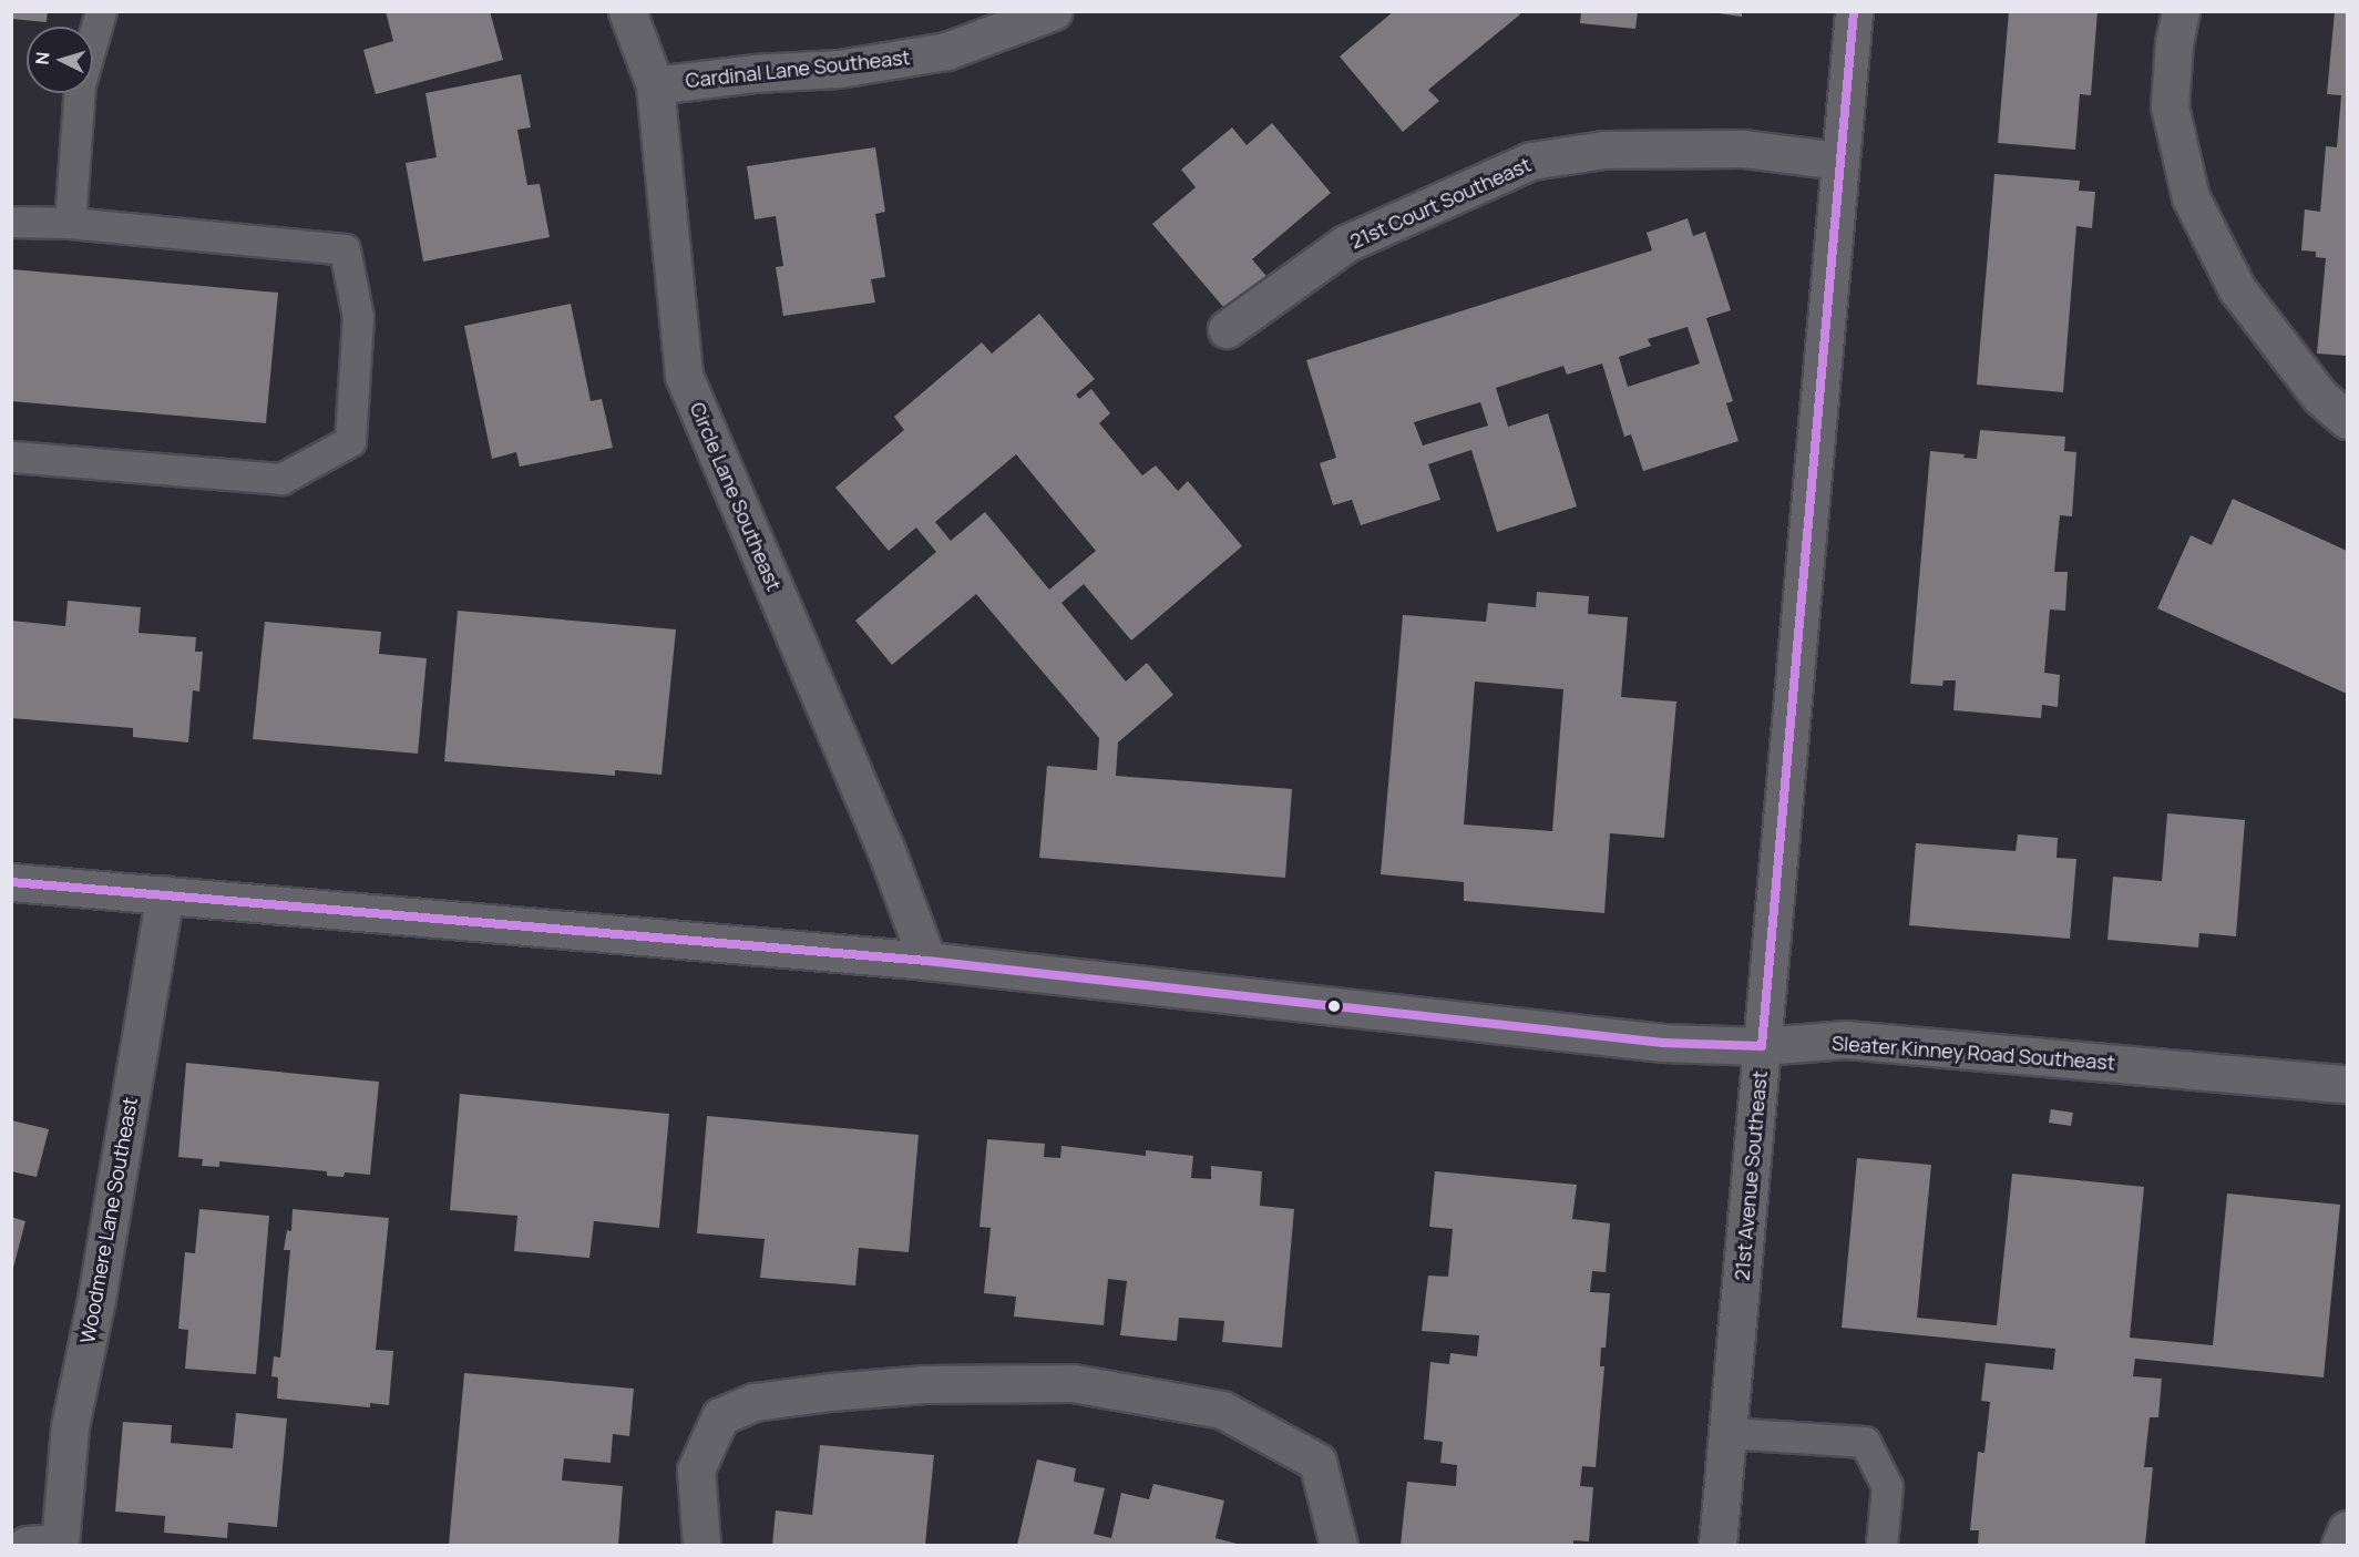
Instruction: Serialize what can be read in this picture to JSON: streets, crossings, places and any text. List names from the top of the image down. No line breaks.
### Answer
{"streets":{"street":["Cardinal Lane Southeast","21st Court Southeast","Circle Lane Southeast","Sleater Kinney Road Southeast","21st Avenue Southeast","Woodmere Lane Southeast"]},"crossings":[["Cardinal Lane Southeast","Circle Lane Southeast"],["21st Court Southeast","21st Avenue Southeast"],["Circle Lane Southeast","Sleater Kinney Road Southeast"],["Sleater Kinney Road Southeast","21st Avenue Southeast"],["Sleater Kinney Road Southeast","Woodmere Lane Southeast"]],"north":"left"}
